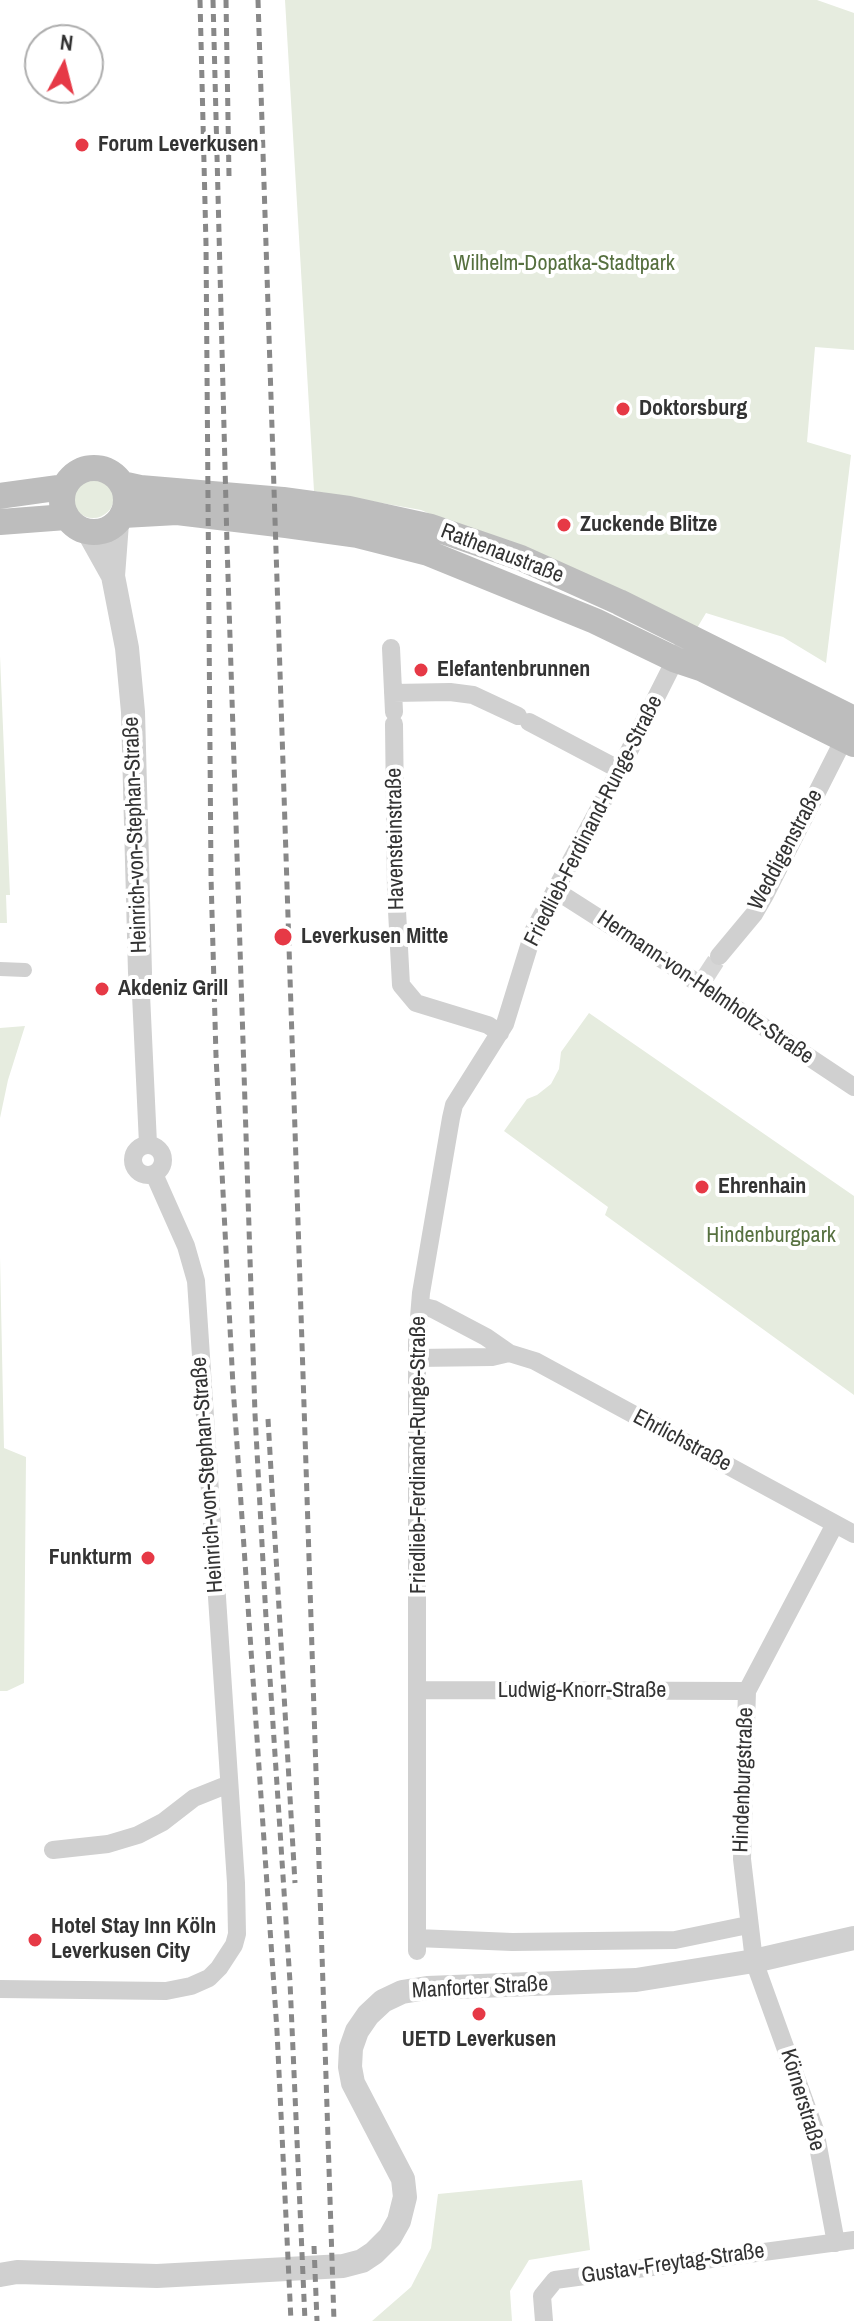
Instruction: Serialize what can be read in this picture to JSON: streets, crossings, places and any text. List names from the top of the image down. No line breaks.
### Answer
{"streets":{"main road":["Rathenaustraße"],"street":["Friedlieb-Ferdinand-Runge-Straße","Heinrich-von-Stephan-Straße","Havensteinstraße","Weddigenstraße","Hermann-von-Helmholtz-Straße","Ehrlichstraße","Ludwig-Knorr-Straße","Hindenburgstraße","Manforter Straße","Körnerstraße","Gustav-Freytag-Straße"]},"crossings":[["Rathenaustraße","Friedlieb-Ferdinand-Runge-Straße"],["Rathenaustraße","Heinrich-von-Stephan-Straße"],["Rathenaustraße","Weddigenstraße"],["Friedlieb-Ferdinand-Runge-Straße","Havensteinstraße"],["Friedlieb-Ferdinand-Runge-Straße","Hermann-von-Helmholtz-Straße"],["Friedlieb-Ferdinand-Runge-Straße","Ehrlichstraße"],["Friedlieb-Ferdinand-Runge-Straße","Ludwig-Knorr-Straße"],["Friedlieb-Ferdinand-Runge-Straße","Manforter Straße"],["Ehrlichstraße","Hindenburgstraße"],["Ludwig-Knorr-Straße","Hindenburgstraße"],["Hindenburgstraße","Manforter Straße"],["Hindenburgstraße","Körnerstraße"],["Manforter Straße","Körnerstraße"],["Körnerstraße","Gustav-Freytag-Straße"]],"parks":["Wilhelm-Dopatka-Stadtpark","Hindenburgpark"],"places":["Forum Leverkusen","Doktorsburg","Zuckende Blitze","Elefantenbrunnen","Leverkusen Mitte","Akdeniz Grill","Ehrenhain","Funkturm","Hotel Stay Inn Köln Leverkusen City","UETD Leverkusen"],"north":"top"}
